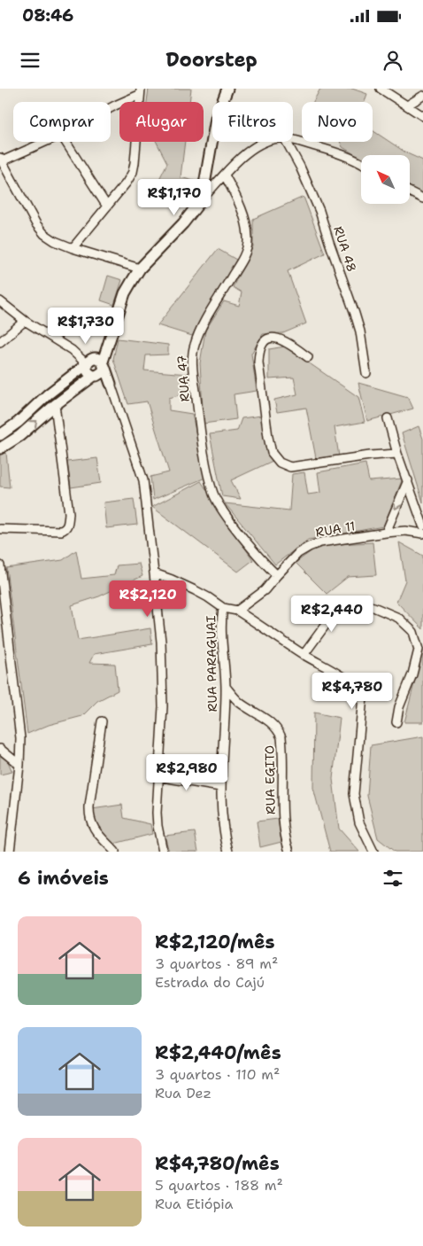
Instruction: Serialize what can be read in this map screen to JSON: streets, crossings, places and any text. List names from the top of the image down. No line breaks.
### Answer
{"streets":{"street":["RUA 48","RUA 47","RUA 11","RUA PARAGUAI","RUA EGITO"]},"crossings":[["RUA 47","RUA 11"],["RUA PARAGUAI","RUA EGITO"]],"north":"top left","page":{"status":"08:46","header":"Doorstep","chip":["Comprar","Alugar","Filtros","Novo"],"price":["R$1,170","R$1,730","R$2,120","R$2,440","R$4,780","R$2,980"],"heading":"6 imóveis","list":[{"name":"R$2,120/mês","note":"3 quartos · 89 m² · Estrada do Cajú"},{"name":"R$2,440/mês","note":"3 quartos · 110 m² · Rua Dez"},{"name":"R$4,780/mês","note":"5 quartos · 188 m² · Rua Etiópia"}]}}
